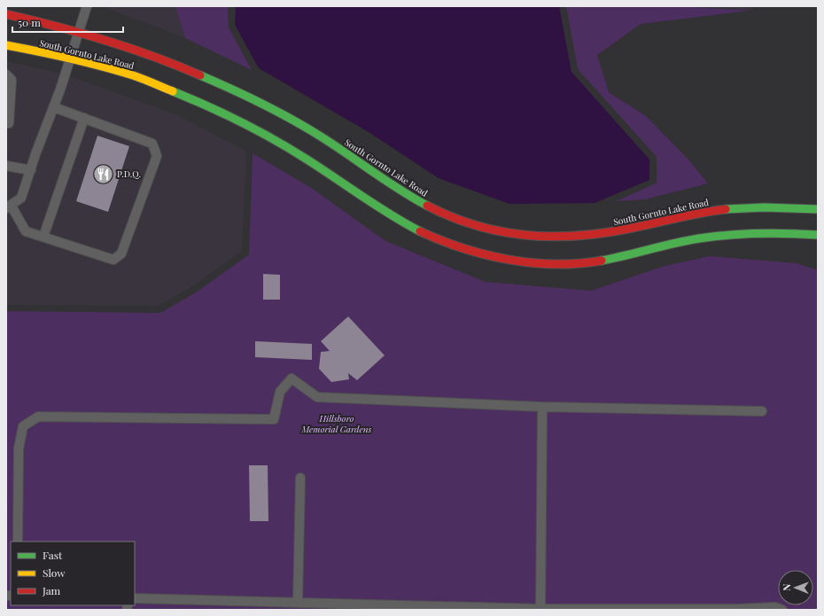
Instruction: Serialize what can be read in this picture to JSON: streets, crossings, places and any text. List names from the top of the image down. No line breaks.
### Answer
{"streets":{"street":["South Gornto Lake Road"]},"parks":["Hillsboro Memorial Gardens"],"places":{"restaurant":["P.D.Q."]},"legend":["Fast","Slow","Jam"],"scale_bar":"50 m","north":"left"}
